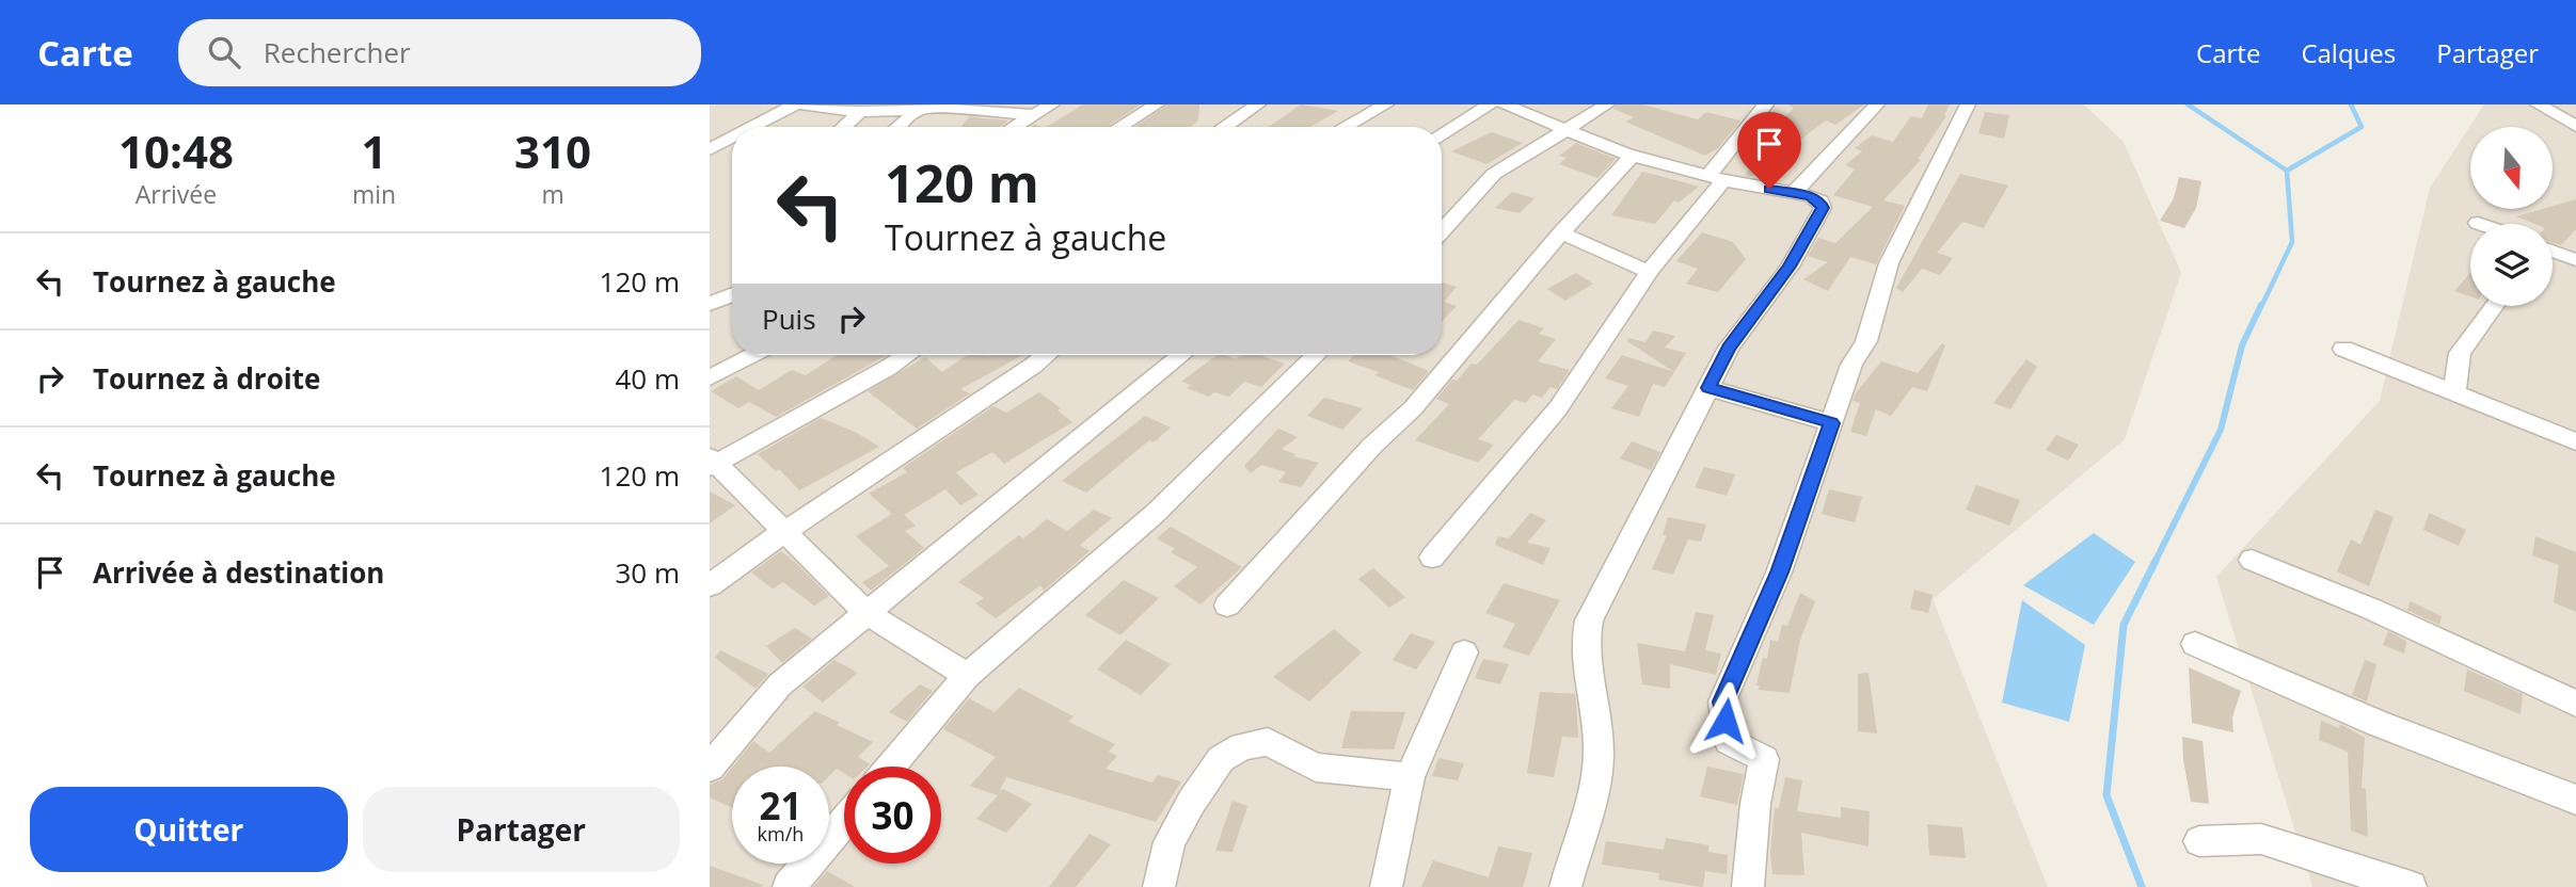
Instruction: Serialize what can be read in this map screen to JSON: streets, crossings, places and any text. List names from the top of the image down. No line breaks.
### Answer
{"north":"bottom","page":{"header":"Carte","search":"Rechercher","nav":["Carte","Calques","Partager"],"eta":["10:48","Arrivée","1","min","310","m"],"turn":["120 m","Tournez à gauche"],"list":[{"name":"Tournez à gauche","value":"120 m"},{"name":"Tournez à droite","value":"40 m"},{"name":"Tournez à gauche","value":"120 m"},{"name":"Arrivée à destination","value":"30 m"}],"then":"Puis","speed":"21 km/h","limit":"30","buttons":["Quitter","Partager"]}}
